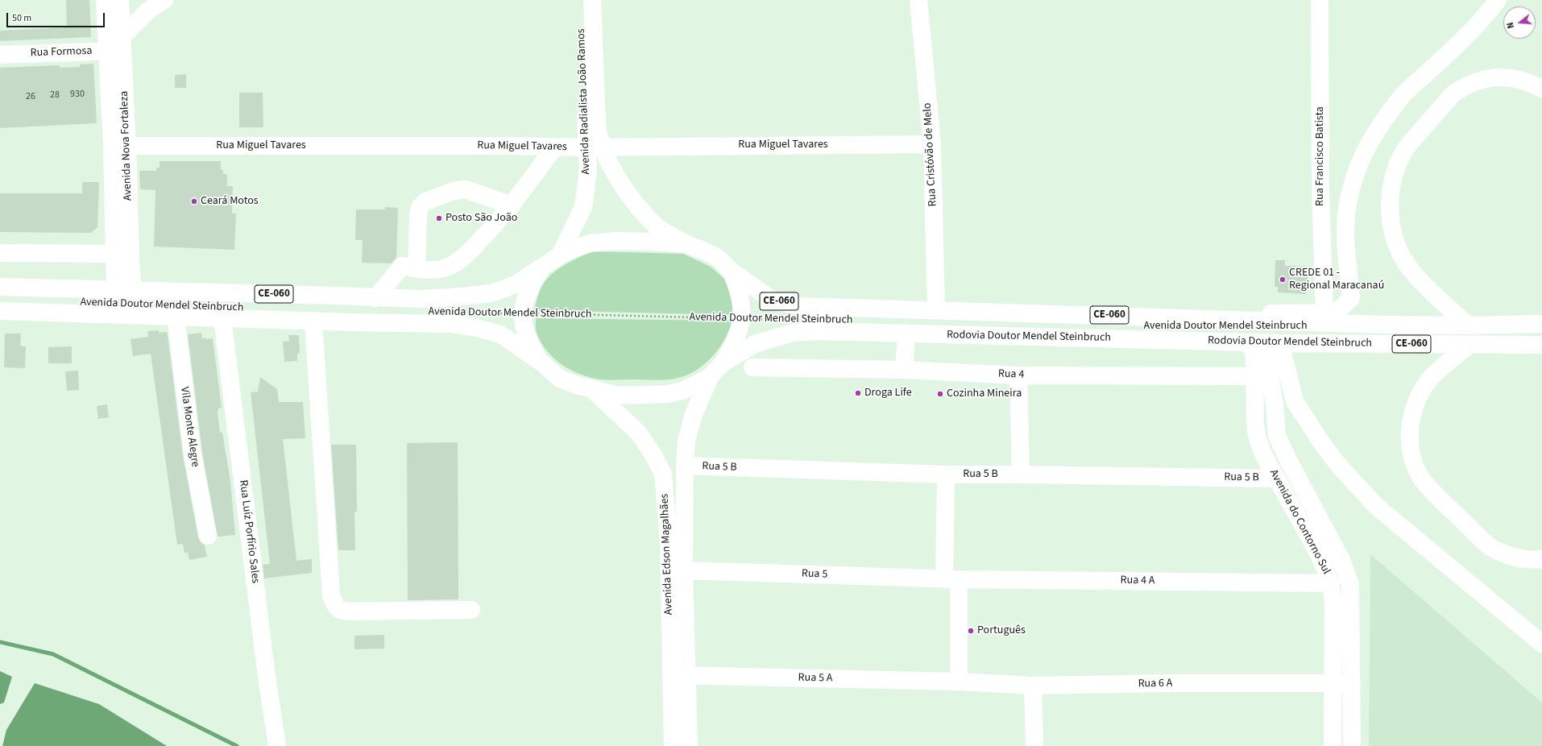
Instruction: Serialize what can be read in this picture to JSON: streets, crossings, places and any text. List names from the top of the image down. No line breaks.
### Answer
{"streets":{"main road":["Rua Formosa","Avenida Radialista João Ramos","Rua Miguel Tavares","Avenida Nova Fortaleza","Rua Cristóvão de Melo","Rua Francisco Batista","CE-060","Avenida Doutor Mendel Steinbruch","Rodovia Doutor Mendel Steinbruch","Rua 4","Vila Monte Alegre","Rua 5 B","Avenida do Contorno Sul","Rua Luíz Porfírio Sales","Avenida Edson Magalhães","Rua 5","Rua 4 A","Rua 5 A","Rua 6 A"]},"crossings":[["Rua Formosa","Avenida Nova Fortaleza"],["Avenida Radialista João Ramos","Rua Miguel Tavares"],["Avenida Radialista João Ramos","Rodovia Doutor Mendel Steinbruch"],["Rua Miguel Tavares","Avenida Nova Fortaleza"],["Rua Miguel Tavares","Rua Cristóvão de Melo"],["Avenida Nova Fortaleza","Avenida Doutor Mendel Steinbruch"],["Rua Cristóvão de Melo","Rodovia Doutor Mendel Steinbruch"],["Avenida Doutor Mendel Steinbruch","Rodovia Doutor Mendel Steinbruch"],["Avenida Doutor Mendel Steinbruch","Vila Monte Alegre"],["Avenida Doutor Mendel Steinbruch","Rua Luíz Porfírio Sales"],["Rodovia Doutor Mendel Steinbruch","Avenida do Contorno Sul"],["Rodovia Doutor Mendel Steinbruch","Avenida Edson Magalhães"],["Rua 4","Avenida do Contorno Sul"],["Rua 5 B","Avenida do Contorno Sul"],["Rua 5 B","Avenida Edson Magalhães"],["Avenida do Contorno Sul","Rua 4 A"],["Avenida do Contorno Sul","Rua 6 A"],["Avenida Edson Magalhães","Rua 5"],["Avenida Edson Magalhães","Rua 5 A"],["Rua 5","Rua 4 A"],["Rua 5 A","Rua 6 A"]],"places":["Ceará Motos","Posto São João","CREDE 01 - Regional Maracanaú","Droga Life","Cozinha Mineira","Português"],"house_numbers":["930","28","26"],"scale_bar":"50 m","north":"left"}
